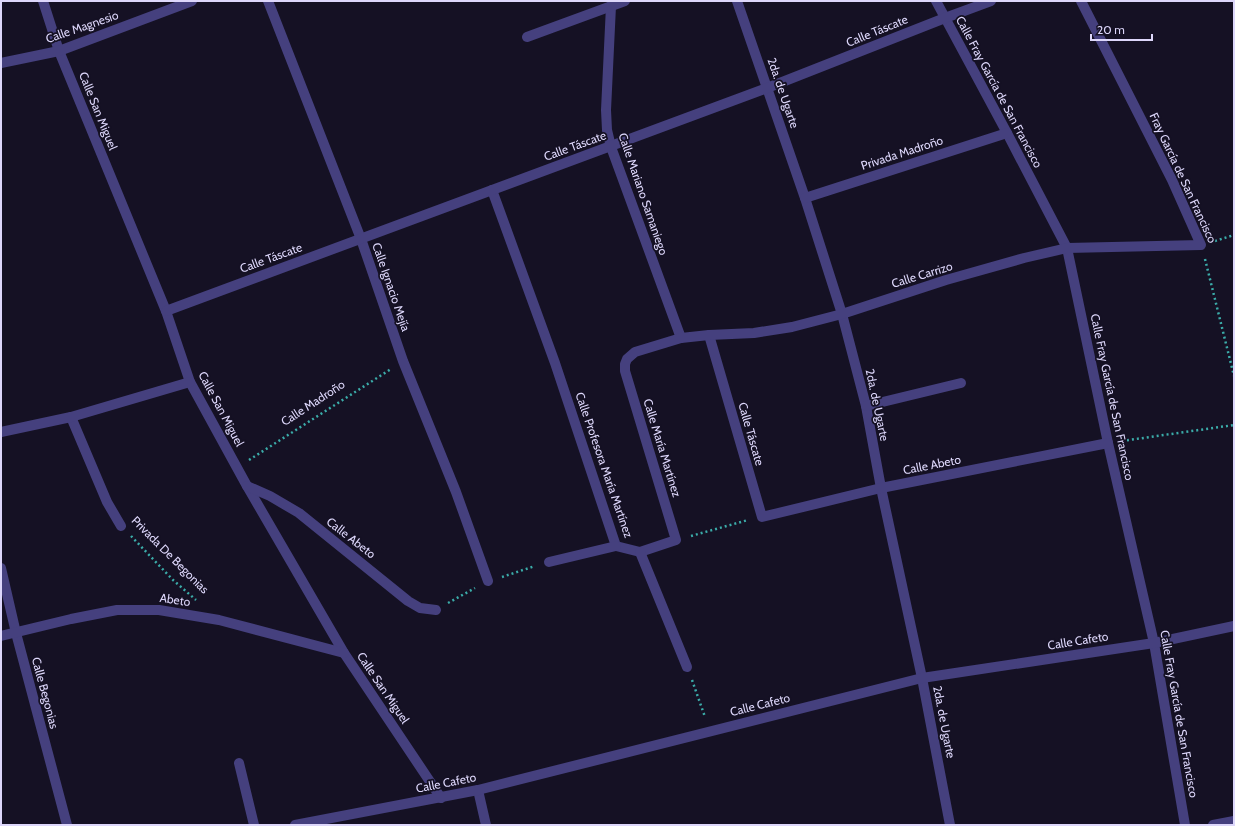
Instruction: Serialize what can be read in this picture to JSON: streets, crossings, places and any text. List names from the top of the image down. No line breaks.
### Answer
{"streets":{"street":["Calle Magnesio","Calle Táscate","Calle Fray García de San Francisco","2da. de Ugarte","Calle San Miguel","Privada Madroño","Fray García de San Francisco","Calle Mariano Samaniego","Calle Carrizo","Calle Ignacio Mejía","Calle María Martínez","Calle Profesora María Martínez","Calle Abeto","Privada De Begonias","Abeto","Calle Cafeto","Calle Begonias"],"path":["Calle Madroño"]},"crossings":[["Calle Magnesio","Calle San Miguel"],["Calle Táscate","Calle Fray García de San Francisco"],["Calle Táscate","2da. de Ugarte"],["Calle Táscate","Calle San Miguel"],["Calle Táscate","Calle Mariano Samaniego"],["Calle Táscate","Calle Carrizo"],["Calle Táscate","Calle Ignacio Mejía"],["Calle Táscate","Calle Profesora María Martínez"],["Calle Táscate","Calle Abeto"],["Calle Fray García de San Francisco","Privada Madroño"],["Calle Fray García de San Francisco","Calle Carrizo"],["Calle Fray García de San Francisco","Calle Abeto"],["Calle Fray García de San Francisco","Calle Cafeto"],["2da. de Ugarte","Privada Madroño"],["2da. de Ugarte","Calle Carrizo"],["2da. de Ugarte","Calle Abeto"],["2da. de Ugarte","Calle Cafeto"],["Calle San Miguel","Calle Madroño"],["Calle San Miguel","Calle Abeto"],["Calle San Miguel","Abeto"],["Calle San Miguel","Calle Cafeto"],["Fray García de San Francisco","Calle Carrizo"],["Calle Mariano Samaniego","Calle Carrizo"],["Calle Carrizo","Calle María Martínez"],["Calle Ignacio Mejía","Calle Madroño"],["Privada De Begonias","Abeto"],["Abeto","Calle Begonias"]],"scale_bar":"20 m"}
